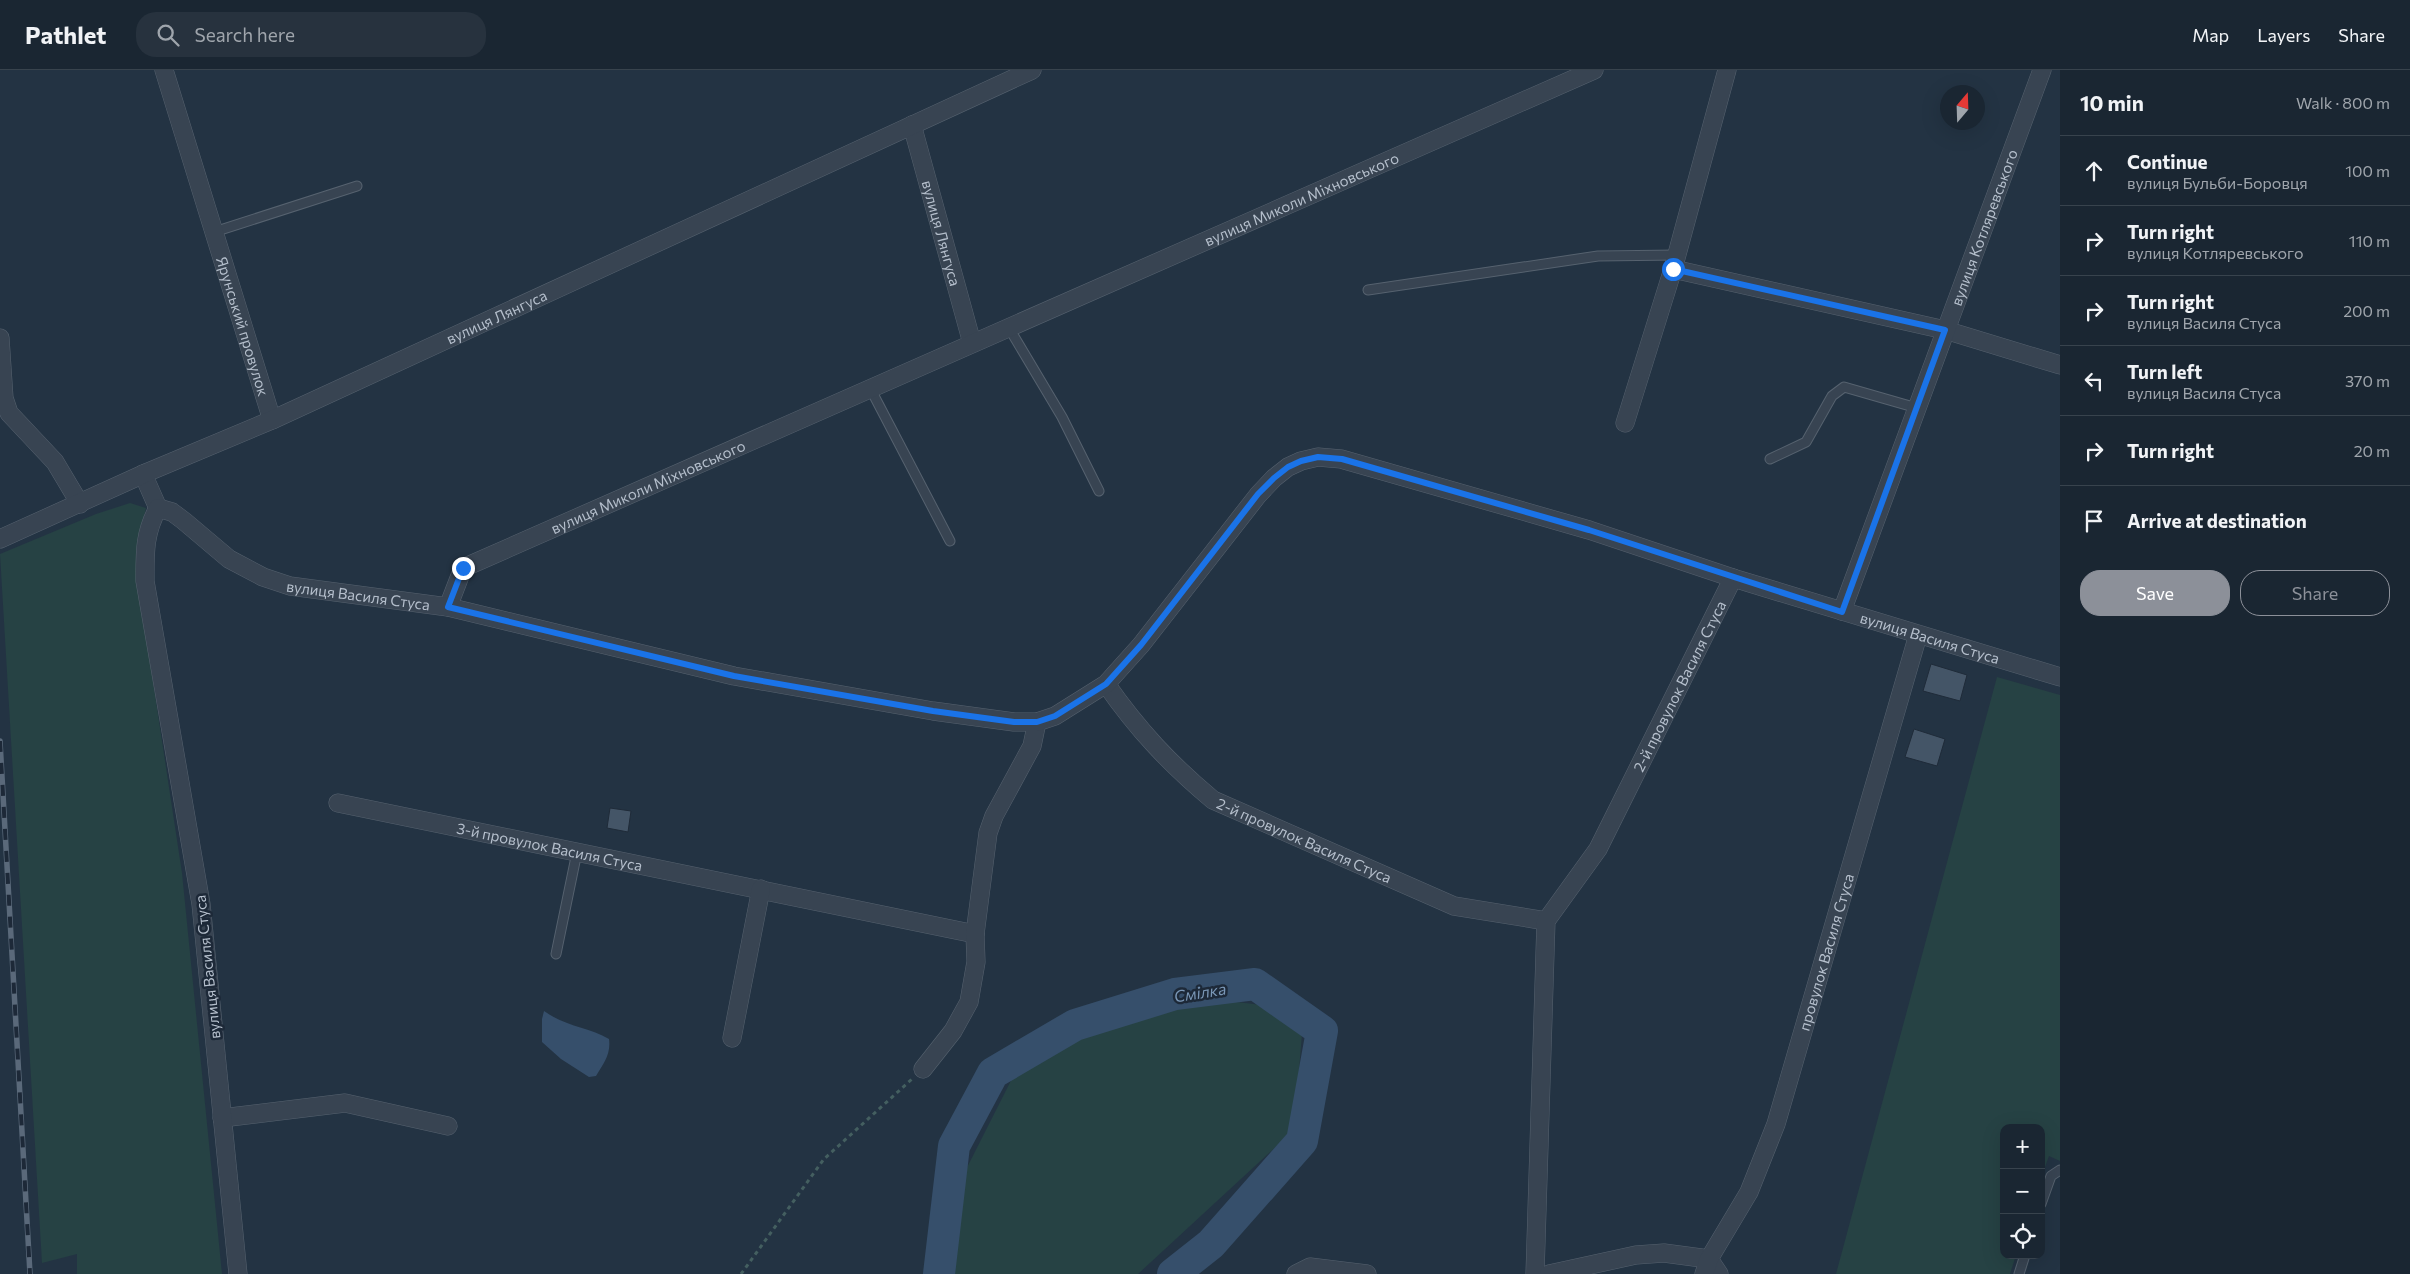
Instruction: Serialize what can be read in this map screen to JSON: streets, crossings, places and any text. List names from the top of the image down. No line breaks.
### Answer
{"streets":{"street":["вулиця Миколи Міхновського","вулиця Котляревського","вулиця Лянгуса","Ярунський провулок","вулиця Василя Стуса","2-й провулок Василя Стуса","3-й провулок Василя Стуса","провулок Василя Стуса"]},"crossings":[["вулиця Миколи Міхновського","вулиця Лянгуса"],["вулиця Миколи Міхновського","вулиця Василя Стуса"],["вулиця Котляревського","вулиця Василя Стуса"],["вулиця Лянгуса","Ярунський провулок"],["вулиця Василя Стуса","2-й провулок Василя Стуса"],["вулиця Василя Стуса","провулок Василя Стуса"]],"water":["Смілка"],"north":"top","page":{"header":"Pathlet","search":"Search here","nav":["Map","Layers","Share"],"heading":["10 min","Walk · 800 m"],"list":[["Continue","вулиця Бульби-Боровця","100 m"],["Turn right","вулиця Котляревського","110 m"],["Turn right","вулиця Василя Стуса","200 m"],["Turn left","вулиця Василя Стуса","370 m"],["Turn right","20 m"],"Arrive at destination"],"buttons":["Save","Share"],"map_buttons":["+","−"]}}
